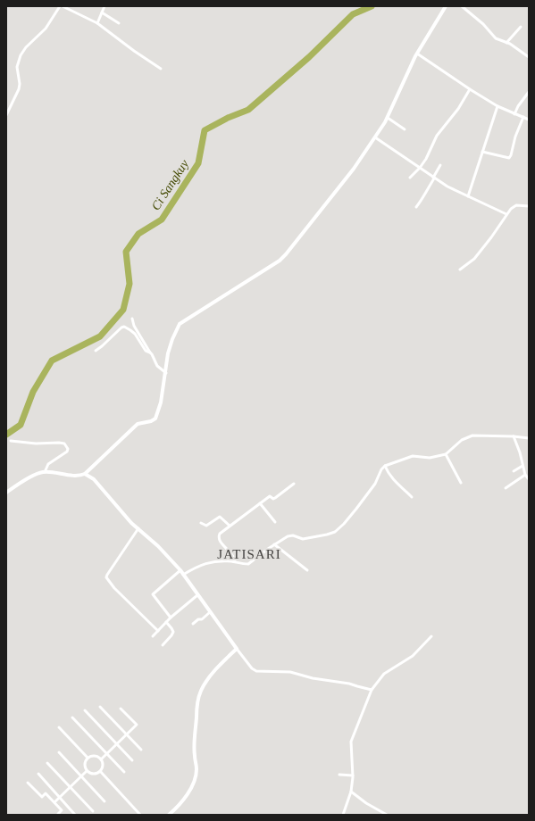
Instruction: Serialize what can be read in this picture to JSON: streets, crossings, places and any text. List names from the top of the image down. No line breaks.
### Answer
{"districts":["JATISARI"],"water":["Ci Sangkuy"]}
